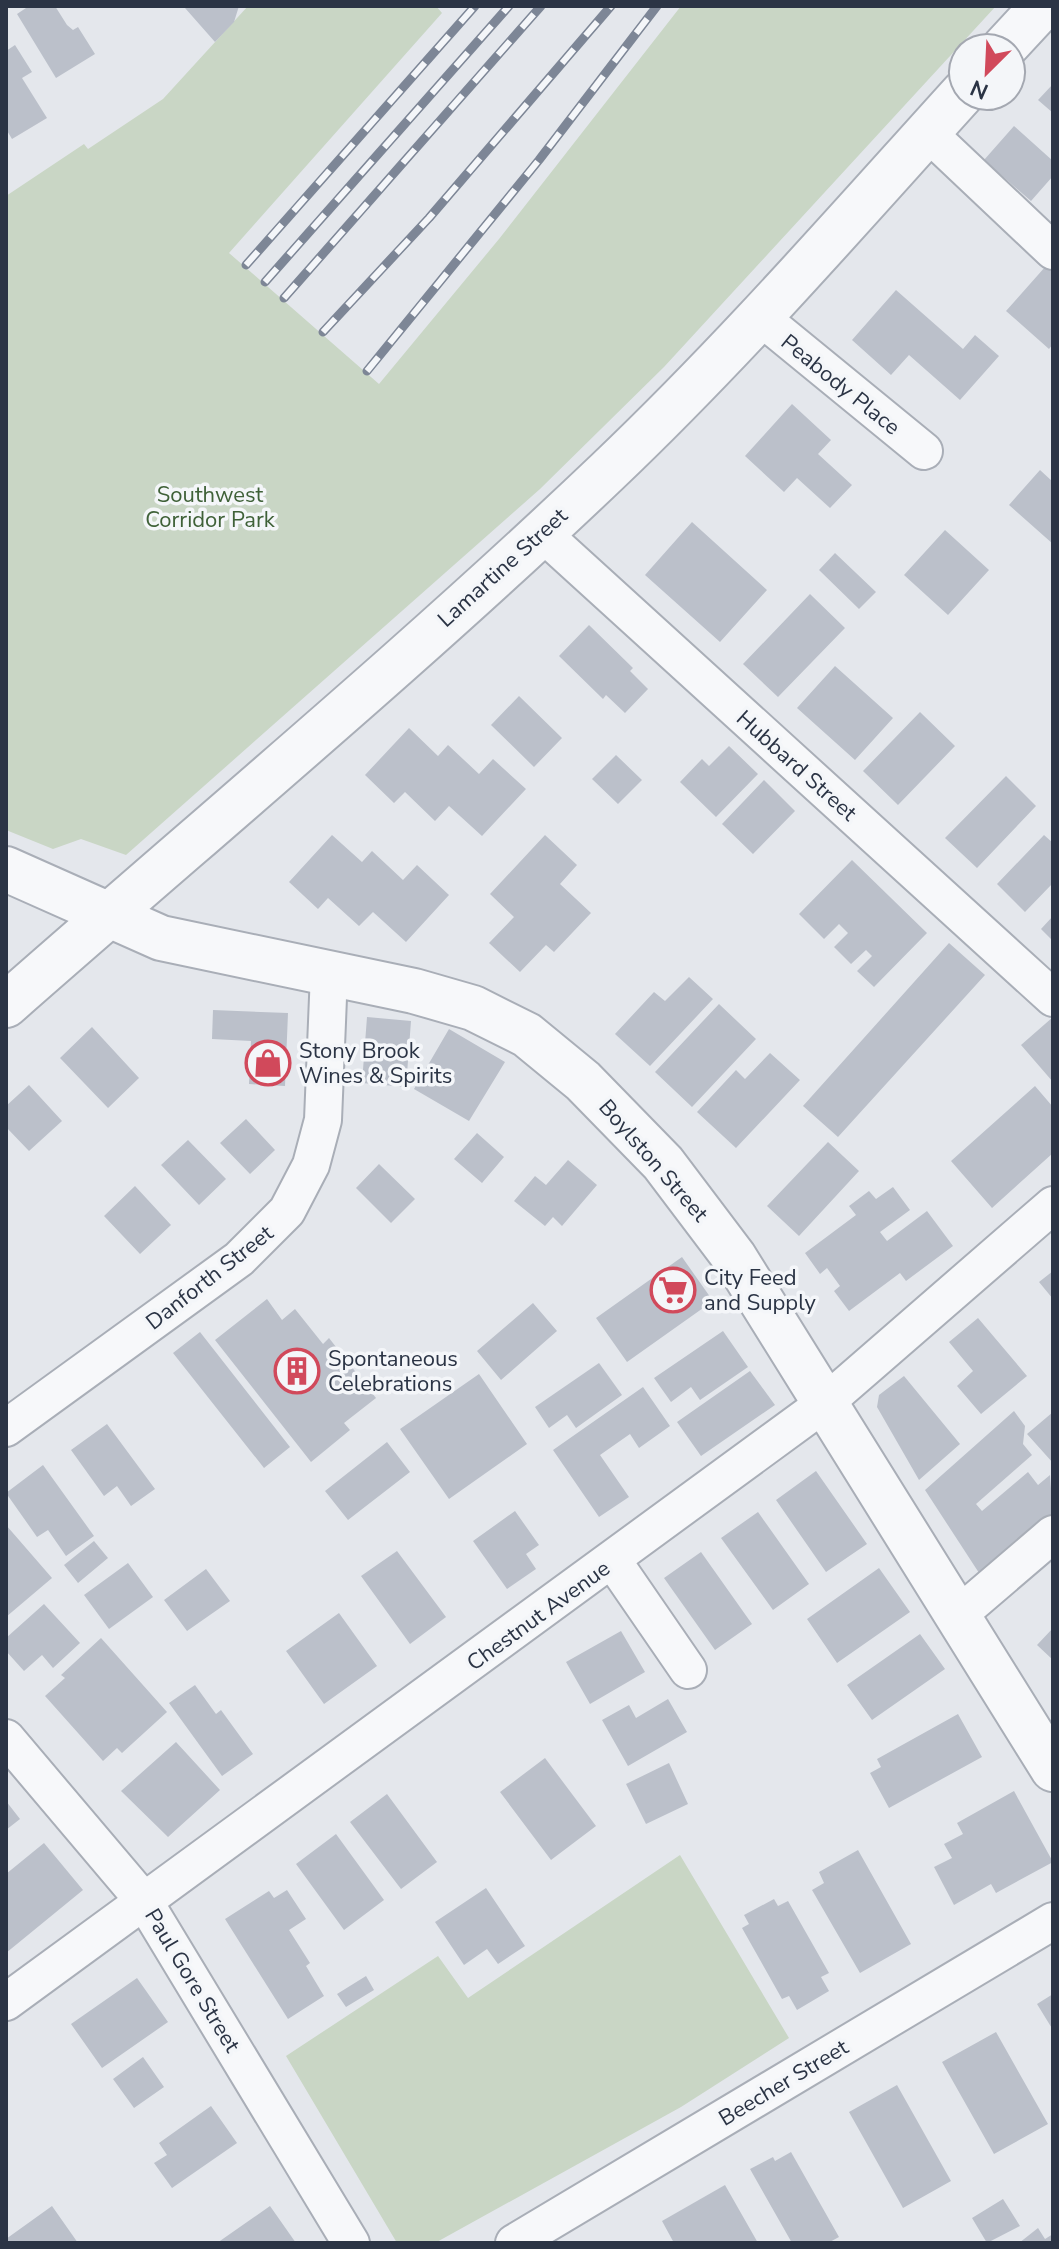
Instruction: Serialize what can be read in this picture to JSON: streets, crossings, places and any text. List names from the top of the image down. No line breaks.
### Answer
{"streets":{"street":["Peabody Place","Lamartine Street","Hubbard Street","Boylston Street","Danforth Street","Chestnut Avenue","Paul Gore Street","Beecher Street"]},"crossings":[["Peabody Place","Lamartine Street"],["Lamartine Street","Hubbard Street"],["Lamartine Street","Boylston Street"],["Boylston Street","Danforth Street"],["Boylston Street","Chestnut Avenue"],["Chestnut Avenue","Paul Gore Street"]],"parks":["Southwest Corridor Park"],"places":{"shop":["Stony Brook Wines & Spirits"],"supermarket":["City Feed and Supply"],"building":["Spontaneous Celebrations"]},"north":"bottom left"}
